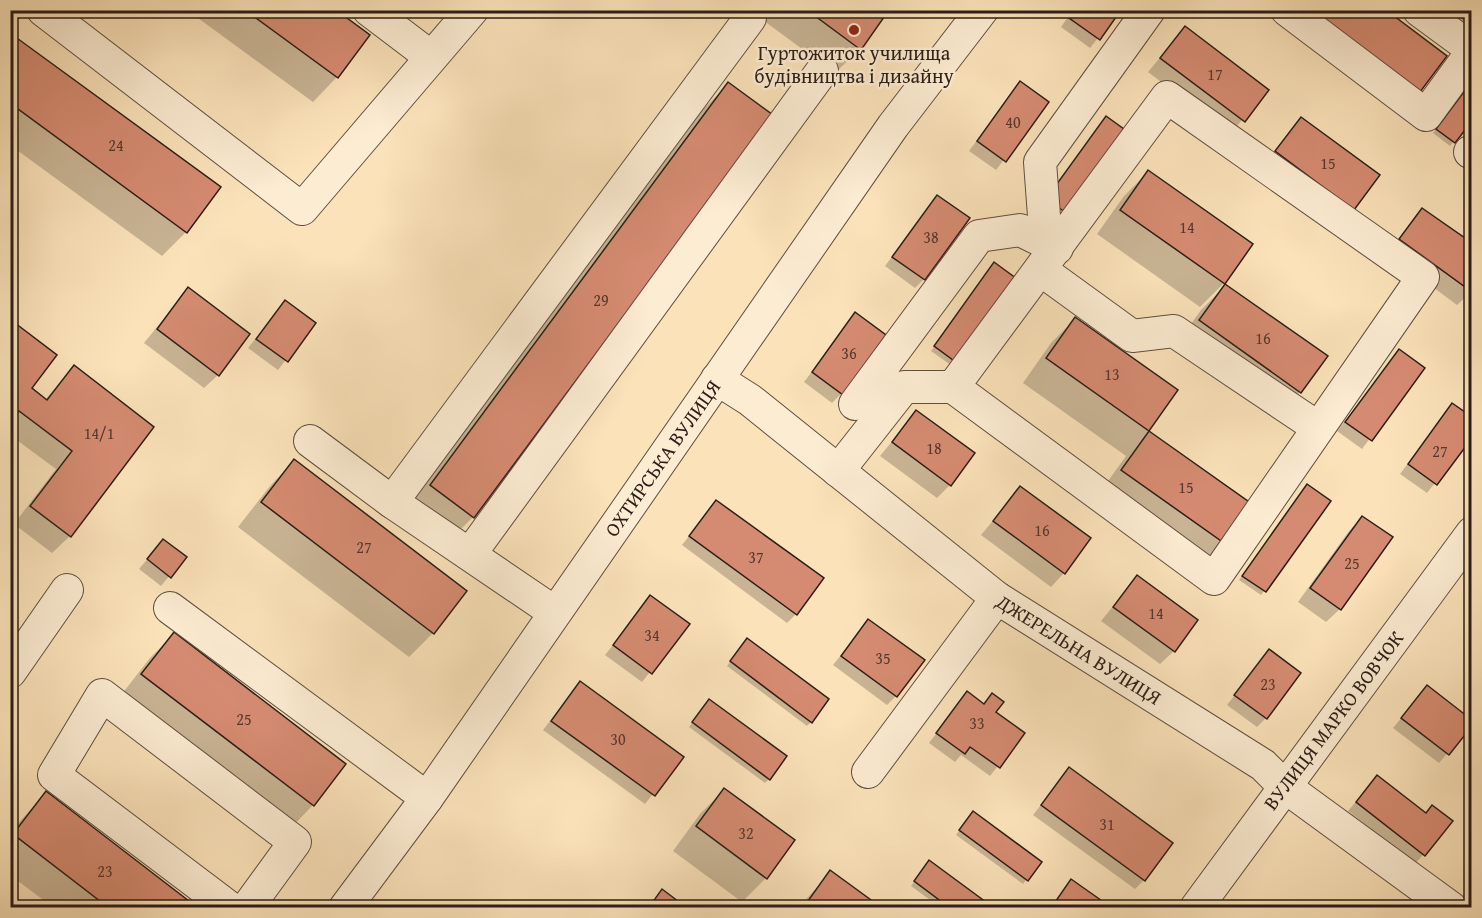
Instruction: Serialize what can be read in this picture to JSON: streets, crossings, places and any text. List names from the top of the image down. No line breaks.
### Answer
{"streets":{"street":["ОХТИРСЬКА ВУЛИЦЯ","ДЖЕРЕЛЬНА ВУЛИЦЯ","ВУЛИЦЯ МАРКО ВОВЧОК"]},"crossings":[["ОХТИРСЬКА ВУЛИЦЯ","ДЖЕРЕЛЬНА ВУЛИЦЯ"],["ДЖЕРЕЛЬНА ВУЛИЦЯ","ВУЛИЦЯ МАРКО ВОВЧОК"]],"places":["Гуртожиток училища будівництва і дизайну"],"house_numbers":["17","40","24","15","14","38","29","16","36","13","14/1","18","27","15","16","27","37","25","14","34","35","23","25","33","30","31","32","23"]}
